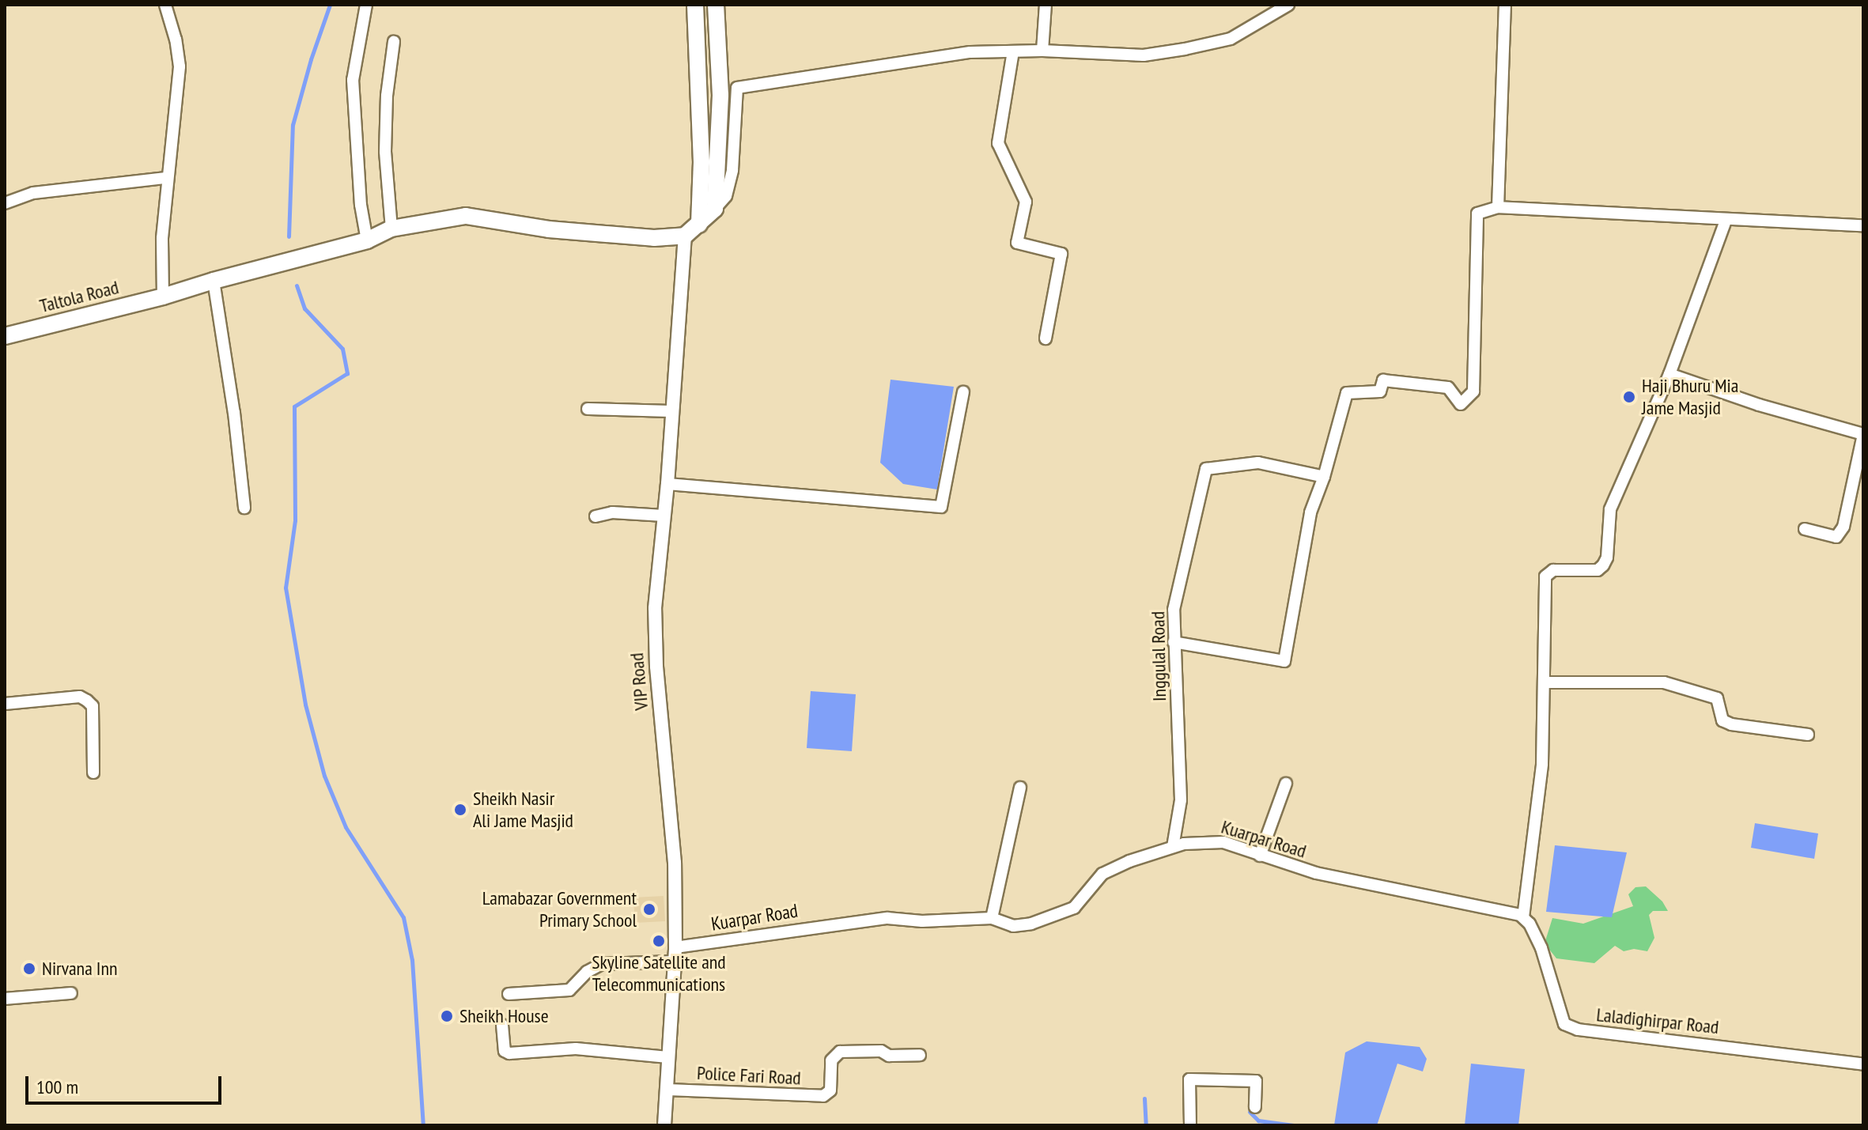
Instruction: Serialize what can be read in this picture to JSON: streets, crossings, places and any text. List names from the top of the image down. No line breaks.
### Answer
{"streets":{"main road":["Taltola Road"],"street":["Inggulal Road","VIP Road","Kuarpar Road","Laladighirpar Road","Police Fari Road"]},"crossings":[["Taltola Road","VIP Road"],["Inggulal Road","Kuarpar Road"],["VIP Road","Kuarpar Road"],["VIP Road","Police Fari Road"],["Kuarpar Road","Laladighirpar Road"]],"places":["Haji Bhuru Mia Jame Masjid","Sheikh Nasir Ali Jame Masjid","Lamabazar Government Primary School","Skyline Satellite and Telecommunications","Nirvana Inn","Sheikh House"],"scale_bar":"100 m"}
